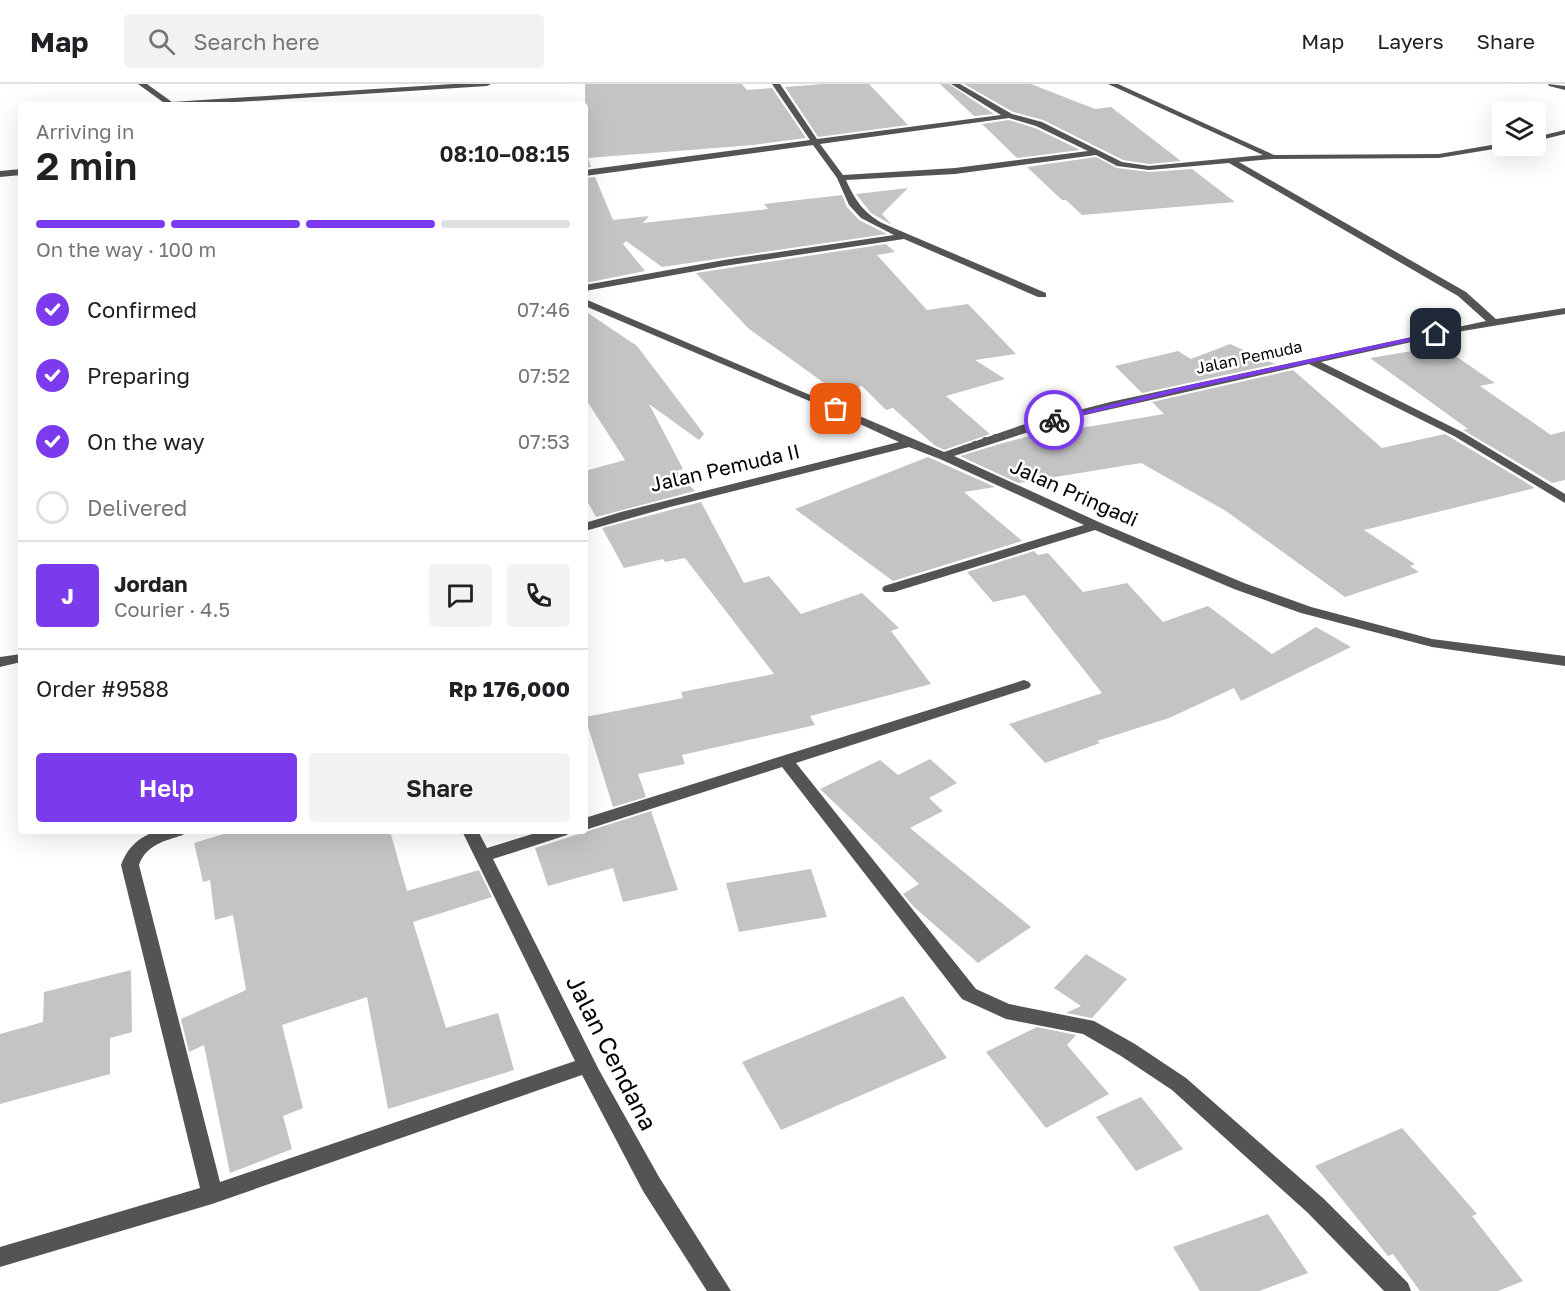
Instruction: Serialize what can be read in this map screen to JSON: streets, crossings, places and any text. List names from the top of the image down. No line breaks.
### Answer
{"streets":{"street":["Jalan Pemuda","Jalan Pemuda II","Jalan Pringadi","Jalan Cendana"]},"crossings":[["Jalan Pemuda","Jalan Pringadi"],["Jalan Pemuda II","Jalan Pringadi"]],"page":{"header":"Map","search":"Search here","nav":["Map","Layers","Share"],"heading":["2 min","Arriving in","08:10–08:15"],"panel":["Jordan","Courier · 4.5","Order #9588","Rp 176,000"],"bar":"On the way · 100 m","list":[["Confirmed","07:46"],["Preparing","07:52"],["On the way","07:53"],"Delivered"],"round":"J","buttons":["Help","Share"]}}
